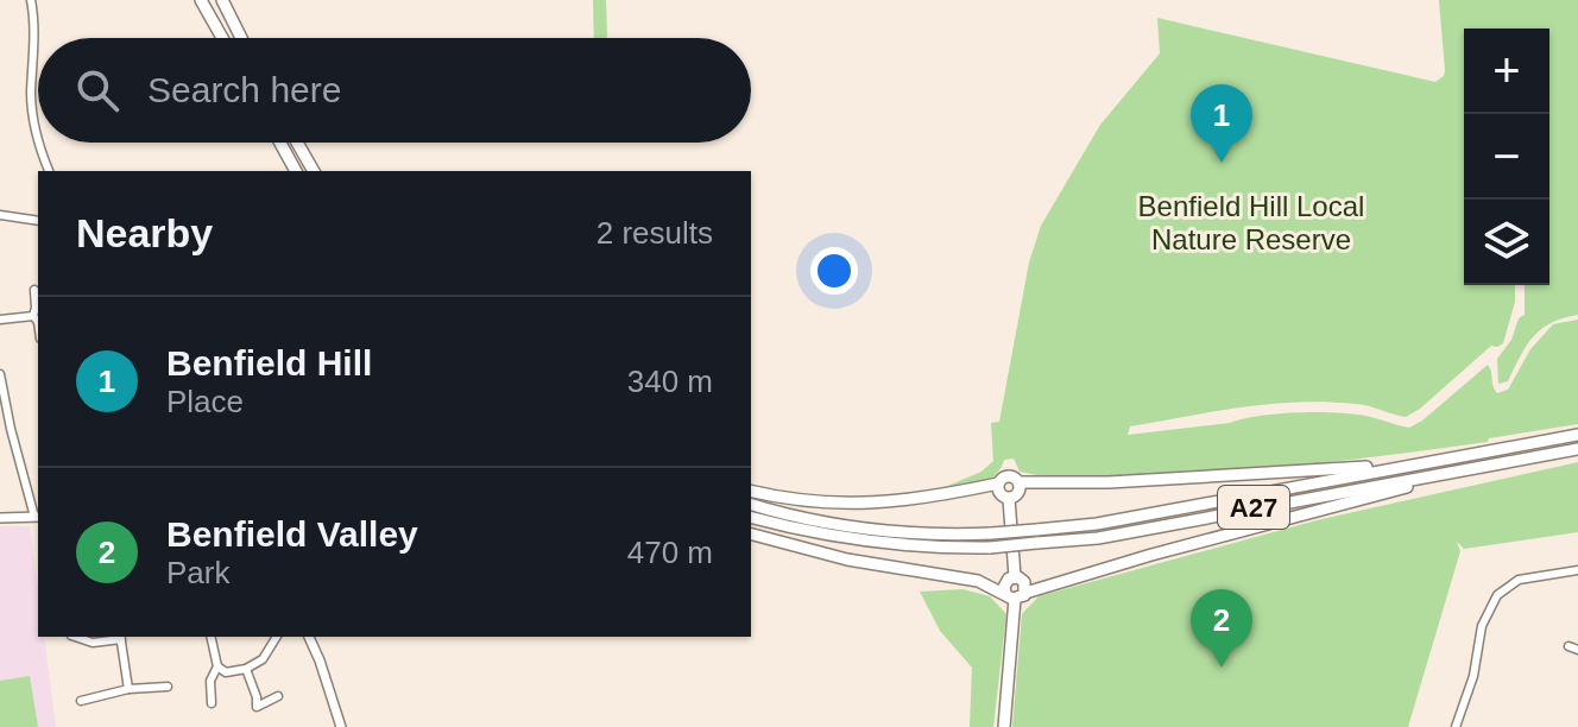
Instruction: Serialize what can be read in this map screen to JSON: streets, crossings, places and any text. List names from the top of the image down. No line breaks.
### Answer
{"streets":{"highway":["A27"]},"parks":["Benfield Hill Local Nature Reserve"],"page":{"map_buttons":["+","−"],"search":"Search here","pins":["1","2"],"heading":["Nearby","2 results"],"list":[{"mark":"1","name":"Benfield Hill","note":"Place","value":"340 m"},{"mark":"2","name":"Benfield Valley","note":"Park","value":"470 m"}]}}
